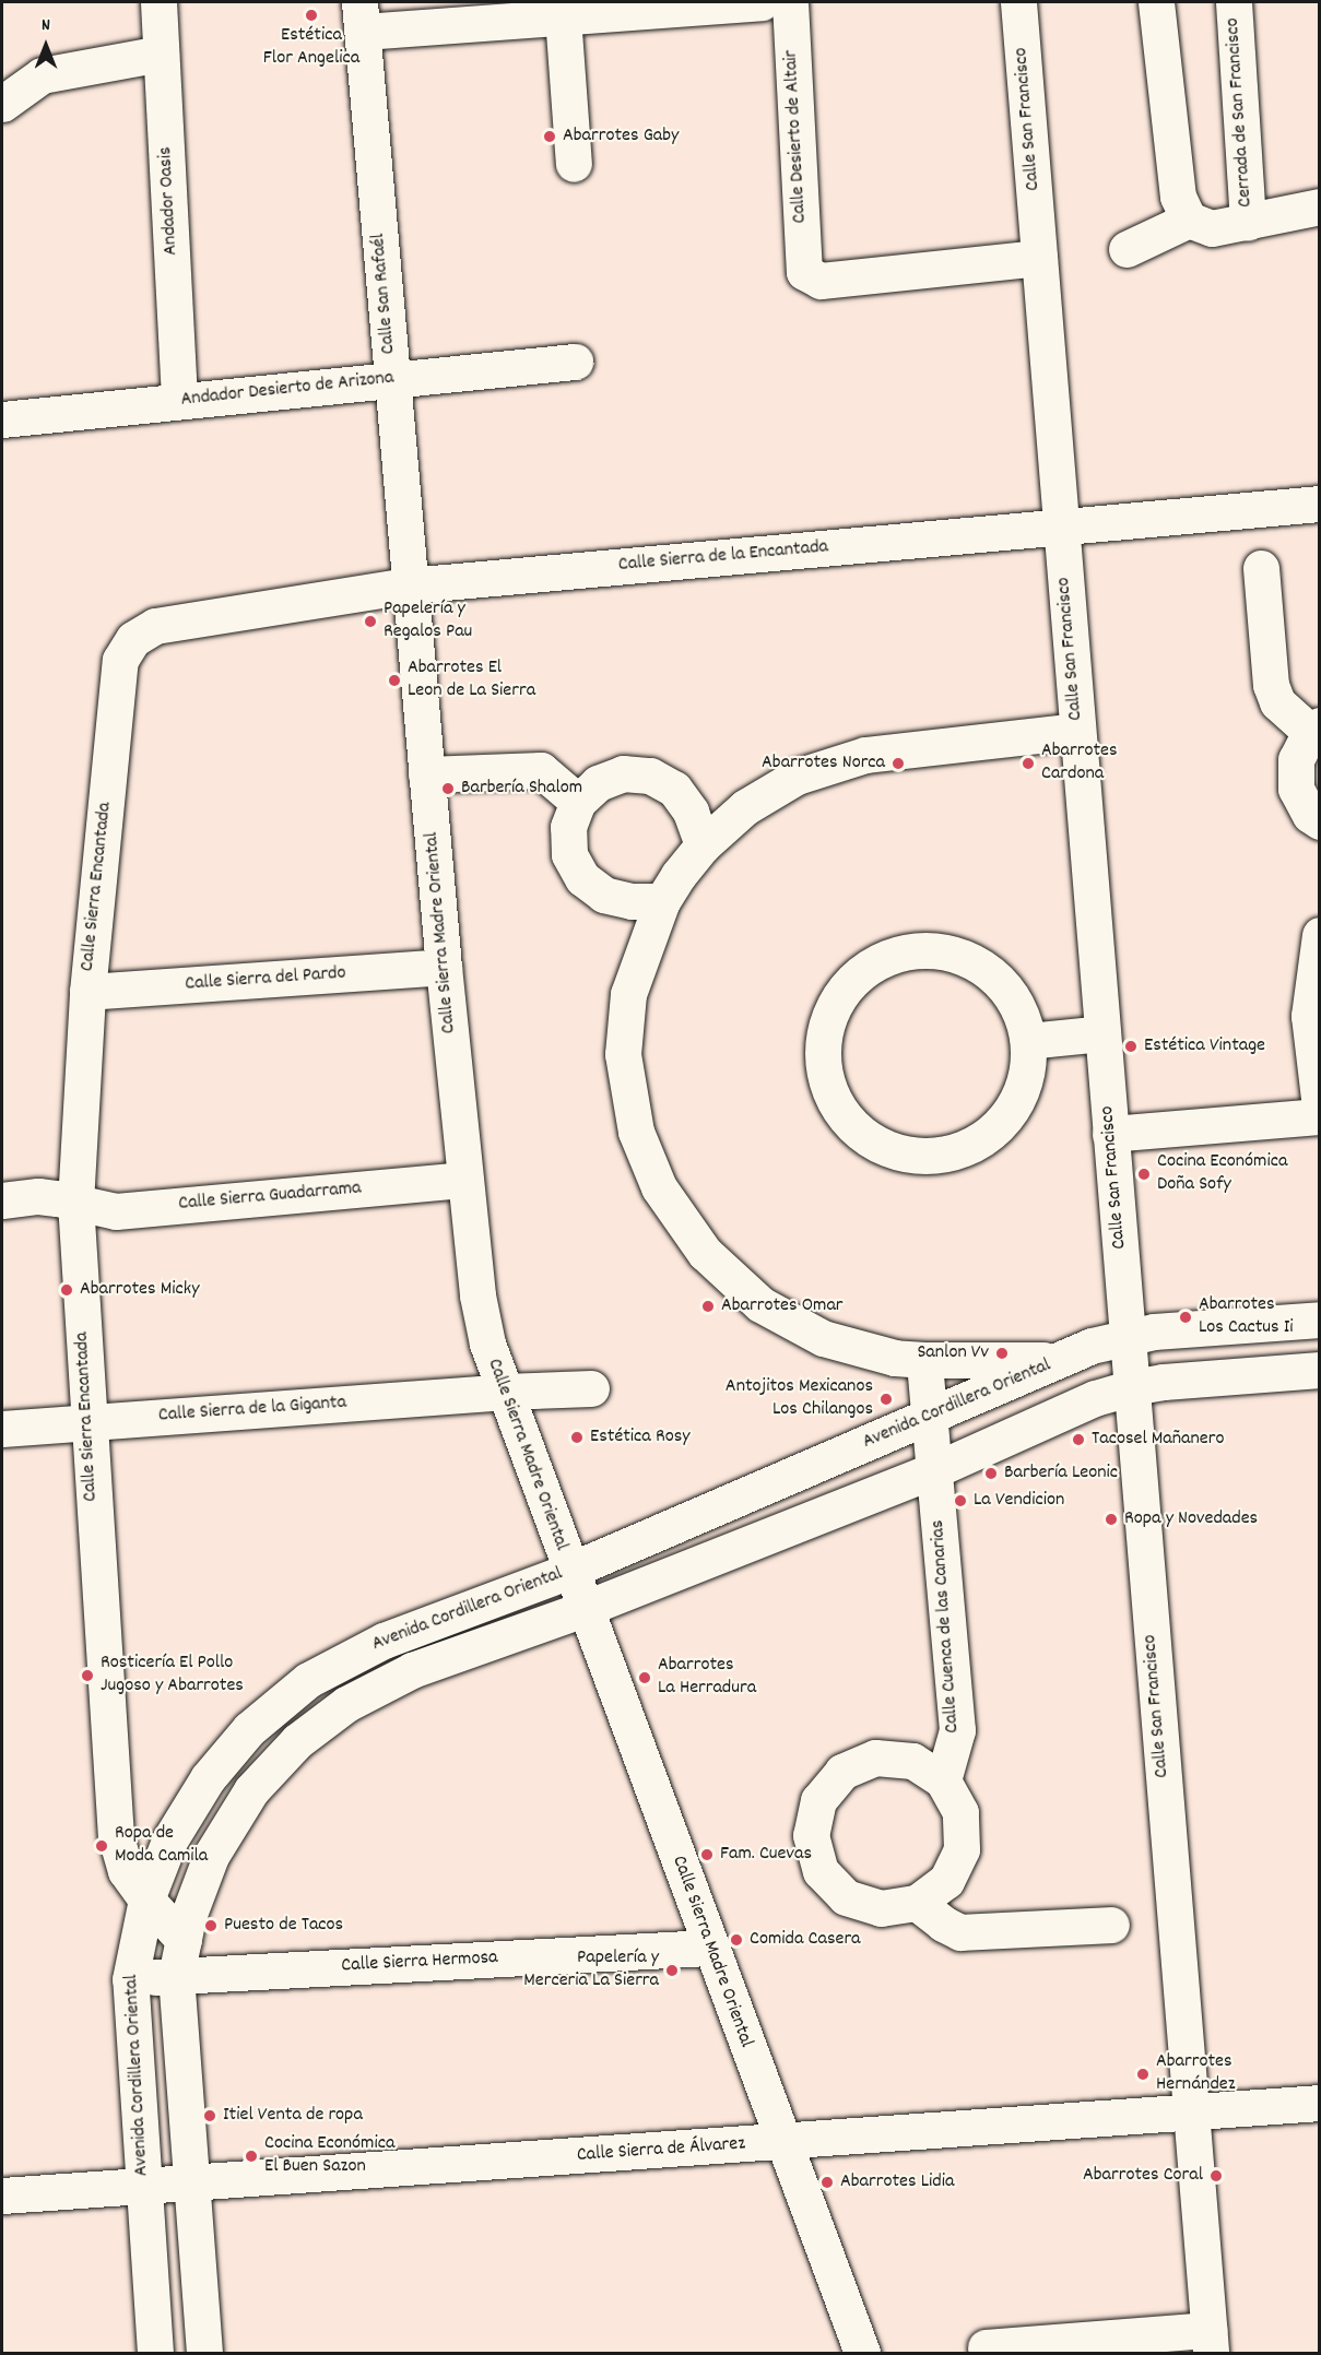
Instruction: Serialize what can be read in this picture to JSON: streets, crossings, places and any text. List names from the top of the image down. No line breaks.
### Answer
{"streets":{"street":["Cerrada de San Francisco","Calle San Francisco","Calle Desierto de Altair","Andador Oasis","Calle San Rafaél","Andador Desierto de Arizona","Calle Sierra de la Encantada","Calle Sierra Encantada","Calle Sierra Madre Oriental","Calle Sierra del Pardo","Calle Sierra Guadarrama","Avenida Cordillera Oriental","Calle Sierra de la Giganta","Calle Cuenca de las Canarias","Calle Sierra Hermosa","Calle Sierra de Álvarez"]},"crossings":[["Calle San Francisco","Calle Desierto de Altair"],["Calle San Francisco","Calle Sierra de la Encantada"],["Calle San Francisco","Avenida Cordillera Oriental"],["Calle San Francisco","Calle Sierra de Álvarez"],["Andador Oasis","Andador Desierto de Arizona"],["Calle San Rafaél","Andador Desierto de Arizona"],["Calle San Rafaél","Calle Sierra de la Encantada"],["Calle San Rafaél","Calle Sierra Madre Oriental"],["Calle Sierra de la Encantada","Calle Sierra Encantada"],["Calle Sierra de la Encantada","Calle Sierra Madre Oriental"],["Calle Sierra Encantada","Calle Sierra del Pardo"],["Calle Sierra Encantada","Calle Sierra Guadarrama"],["Calle Sierra Encantada","Avenida Cordillera Oriental"],["Calle Sierra Encantada","Calle Sierra de la Giganta"],["Calle Sierra Madre Oriental","Calle Sierra del Pardo"],["Calle Sierra Madre Oriental","Calle Sierra Guadarrama"],["Calle Sierra Madre Oriental","Avenida Cordillera Oriental"],["Calle Sierra Madre Oriental","Calle Sierra de la Giganta"],["Calle Sierra Madre Oriental","Calle Sierra Hermosa"],["Calle Sierra Madre Oriental","Calle Sierra de Álvarez"],["Avenida Cordillera Oriental","Calle Cuenca de las Canarias"],["Avenida Cordillera Oriental","Calle Sierra Hermosa"],["Avenida Cordillera Oriental","Calle Sierra de Álvarez"]],"places":["Estética Flor Angelica","Abarrotes Gaby","Papelería y Regalos Pau","Abarrotes El Leon de La Sierra","Abarrotes Norca","Abarrotes Cardona","Barbería Shalom","Estética Vintage","Cocina Económica Doña Sofy","Abarrotes Micky","Abarrotes Omar","Abarrotes Los Cactus Ii","Sanlon Vv","Antojitos Mexicanos Los Chilangos","Estética Rosy","Tacosel Mañanero","Barbería Leonic","La Vendicion","Ropa y Novedades","Rosticería El Pollo Jugoso y Abarrotes","Abarrotes La Herradura","Ropa de Moda Camila","Fam. Cuevas","Puesto de Tacos","Comida Casera","Papelería y Merceria La Sierra","Abarrotes Hernández","Itiel Venta de ropa","Cocina Económica El Buen Sazon","Abarrotes Coral","Abarrotes Lidia"],"north":"top"}
